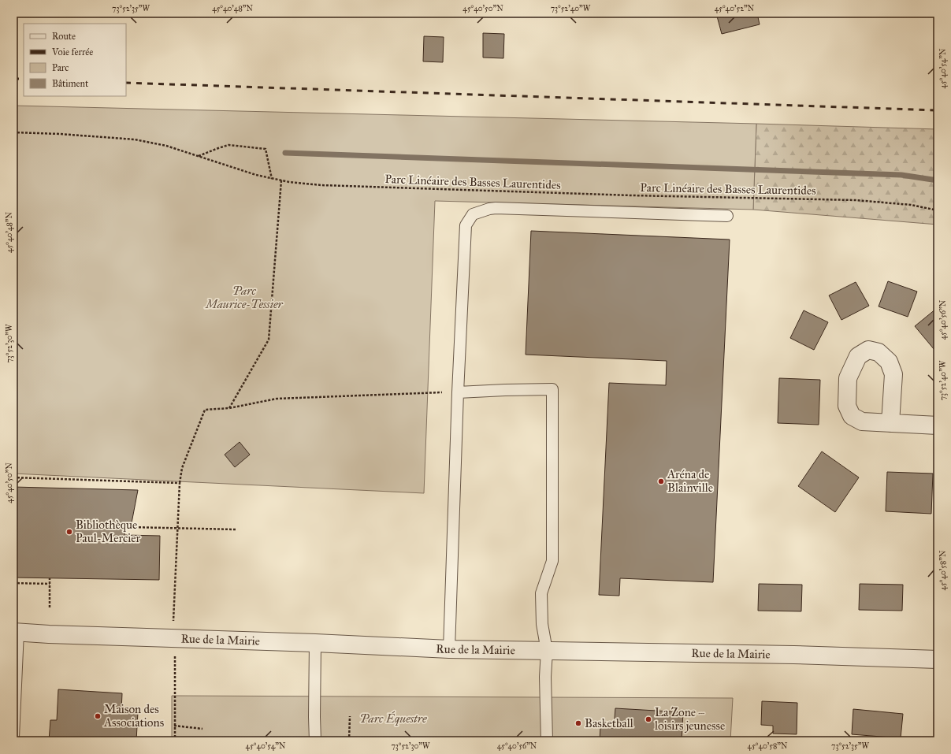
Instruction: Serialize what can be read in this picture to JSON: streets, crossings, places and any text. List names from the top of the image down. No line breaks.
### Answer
{"streets":{"street":["Rue de la Mairie"],"path":["Parc Linéaire des Basses Laurentides"]},"parks":["Parc Maurice-Tessier","Parc Équestre"],"places":["Aréna de Blainville","Bibliothèque Paul-Mercier","Maison des Associations","La Zone – loisirs jeunesse","Basketball"],"legend":["Route","Voie ferrée","Parc","Bâtiment"],"coordinates":["73°52'35\"W","45°40'48\"N","45°40'50\"N","73°52'40\"W","45°40'52\"N","45°40'54\"N","45°40'56\"N","73°52'30\"W","45°40'58\"N"]}
